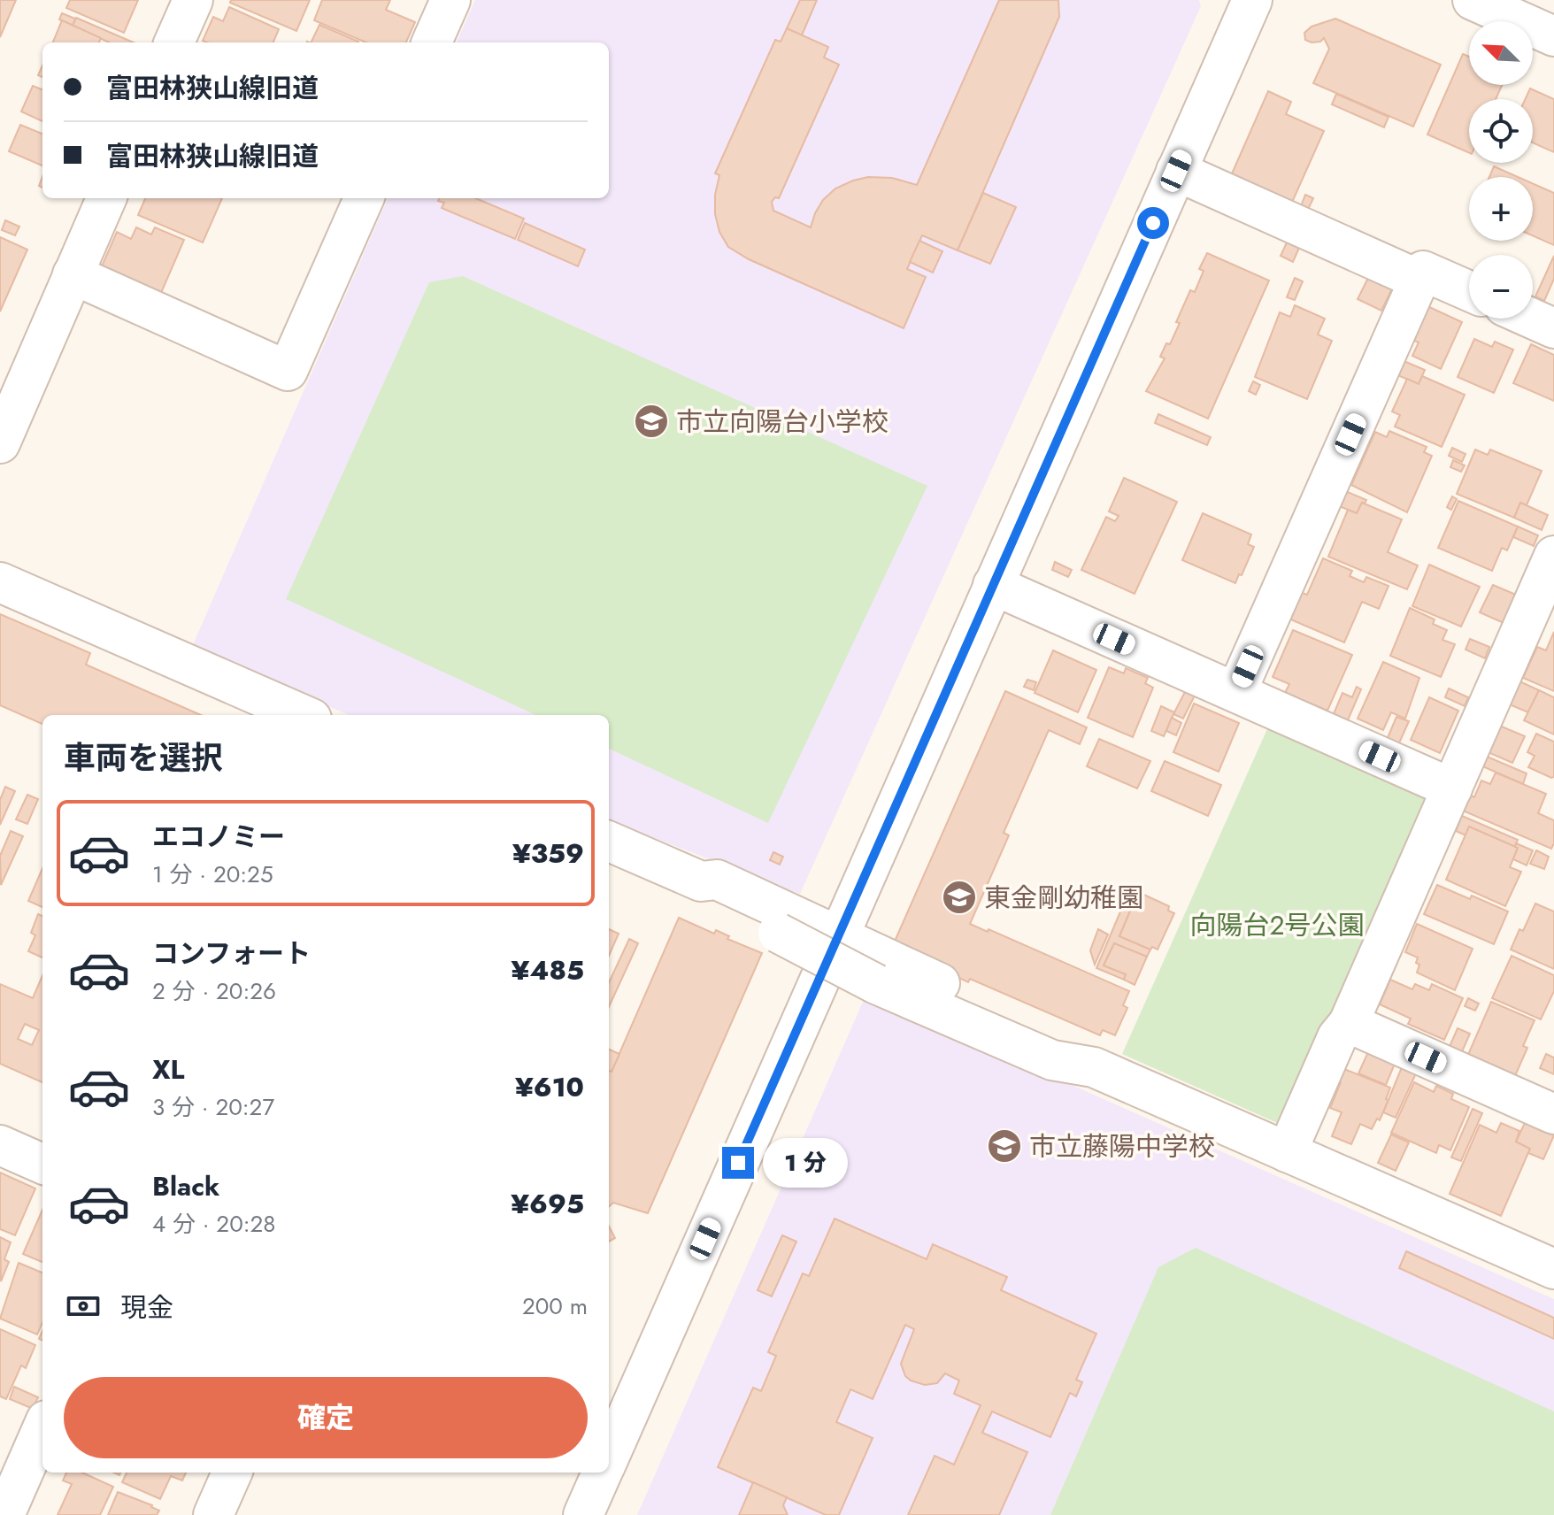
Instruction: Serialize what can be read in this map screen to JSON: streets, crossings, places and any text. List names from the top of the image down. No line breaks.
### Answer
{"parks":["向陽台2号公園"],"places":{"school or university":["市立向陽台小学校","東金剛幼稚園","市立藤陽中学校"]},"north":"top left","page":{"map_buttons":["+","−"],"banner":["富田林狭山線旧道","富田林狭山線旧道"],"heading":"車両を選択","list":[{"name":"エコノミー","note":"1 分 · 20:25","value":"¥359"},{"name":"コンフォート","note":"2 分 · 20:26","value":"¥485"},{"name":"XL","note":"3 分 · 20:27","value":"¥610"},{"name":"Black","note":"4 分 · 20:28","value":"¥695"}],"bubble":"1 分","pay":["現金","200 m"],"buttons":"確定"}}
